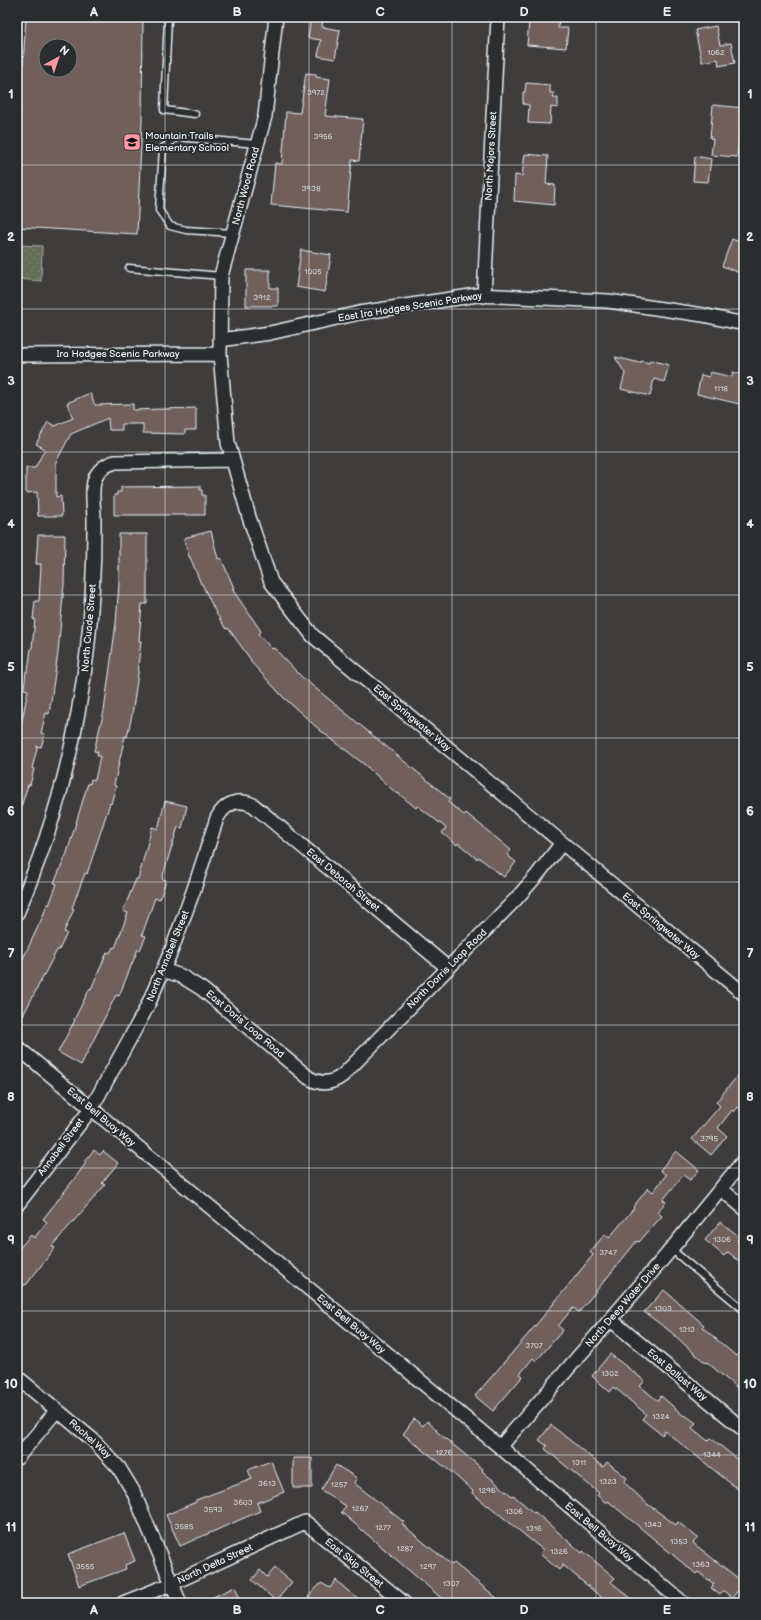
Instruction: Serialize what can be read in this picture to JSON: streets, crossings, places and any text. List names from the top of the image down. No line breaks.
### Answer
{"streets":{"street":["North Majors Street","North Wood Road","East Ira Hodges Scenic Parkway","Ira Hodges Scenic Parkway","North Cuade Street","East Springwater Way","East Deborah Street","North Annabell Street","North Dorris Loop Road","East Doris Loop Road","East Bell Buoy Way","Annabell Street","North Deep Water Drive","East Ballast Way","Rachel Way","East Skip Street","North Delta Street"]},"crossings":[["North Majors Street","East Ira Hodges Scenic Parkway"],["North Wood Road","East Ira Hodges Scenic Parkway"],["North Wood Road","Ira Hodges Scenic Parkway"],["North Wood Road","East Springwater Way"],["Ira Hodges Scenic Parkway","East Springwater Way"],["North Cuade Street","East Springwater Way"],["East Springwater Way","North Dorris Loop Road"],["East Deborah Street","North Annabell Street"],["East Deborah Street","North Dorris Loop Road"],["North Annabell Street","East Doris Loop Road"],["North Annabell Street","East Bell Buoy Way"],["North Annabell Street","Annabell Street"],["North Dorris Loop Road","East Doris Loop Road"],["East Bell Buoy Way","Annabell Street"],["East Bell Buoy Way","North Deep Water Drive"],["North Deep Water Drive","East Ballast Way"],["Rachel Way","North Delta Street"],["East Skip Street","North Delta Street"]],"places":{"school or university":["Mountain Trails Elementary School"]},"house_numbers":["1062","3972","3956","3938","1005","3912","1118","3795","1306","3747","1303","1313","3707","1302","1324","1276","1344","1311","1323","3613","1257","1296","3603","1267","3593","1306","1343","3585","1277","1316","1353","1287","1326","1363","3555","1297","1307"],"north":"top right","grid":{"columns":["A","B","C","D","E"],"rows":["1","2","3","4","5","6","7","8","9","10","11"]}}
